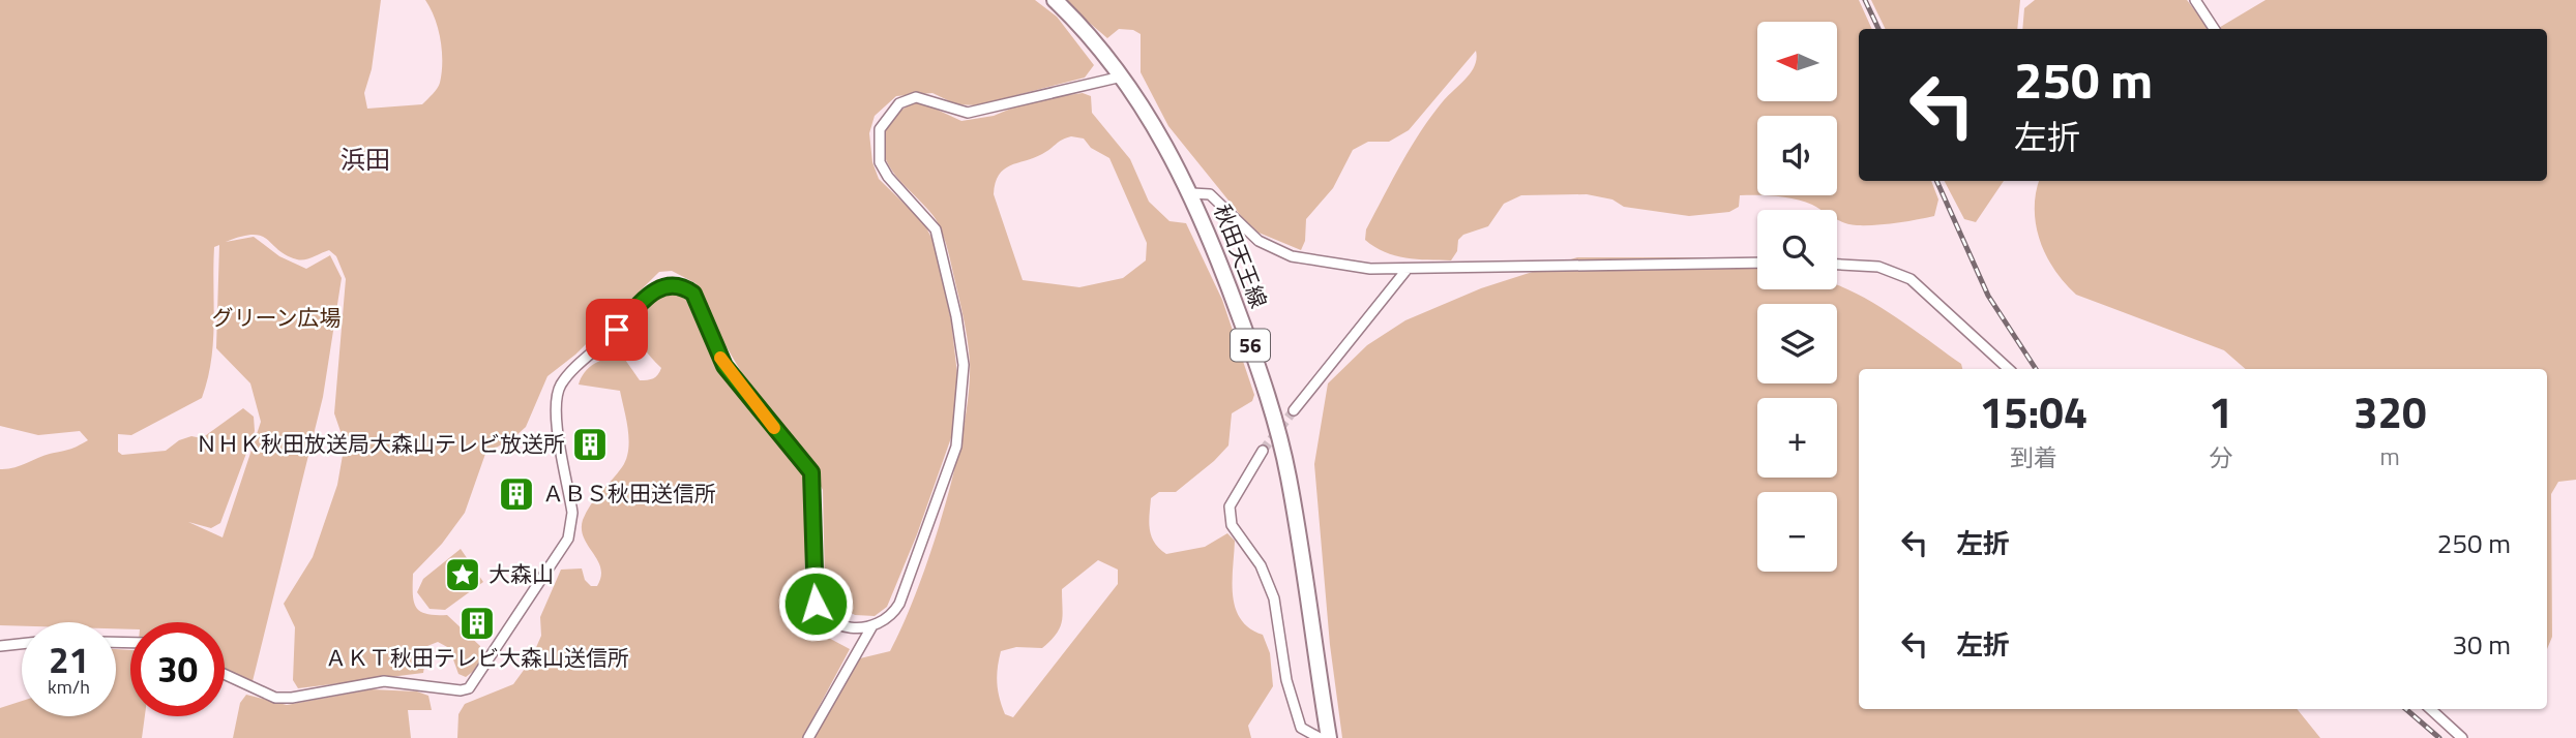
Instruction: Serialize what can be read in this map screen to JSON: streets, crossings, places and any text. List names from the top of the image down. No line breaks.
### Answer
{"streets":{"main road":["秋田天王線","56"]},"districts":["浜田"],"parks":["グリーン広場"],"places":{"building":["ＮＨＫ秋田放送局大森山テレビ放送所","ＡＢＳ秋田送信所","ＡＫＴ秋田テレビ大森山送信所"],"place":["大森山"]},"north":"left","page":{"map_buttons":["+","−"],"turn":["250 m","左折"],"eta":["15:04","到着","1","分","320","m"],"list":[{"name":"左折","value":"250 m"},{"name":"左折","value":"30 m"}],"speed":"21 km/h","limit":"30"}}
